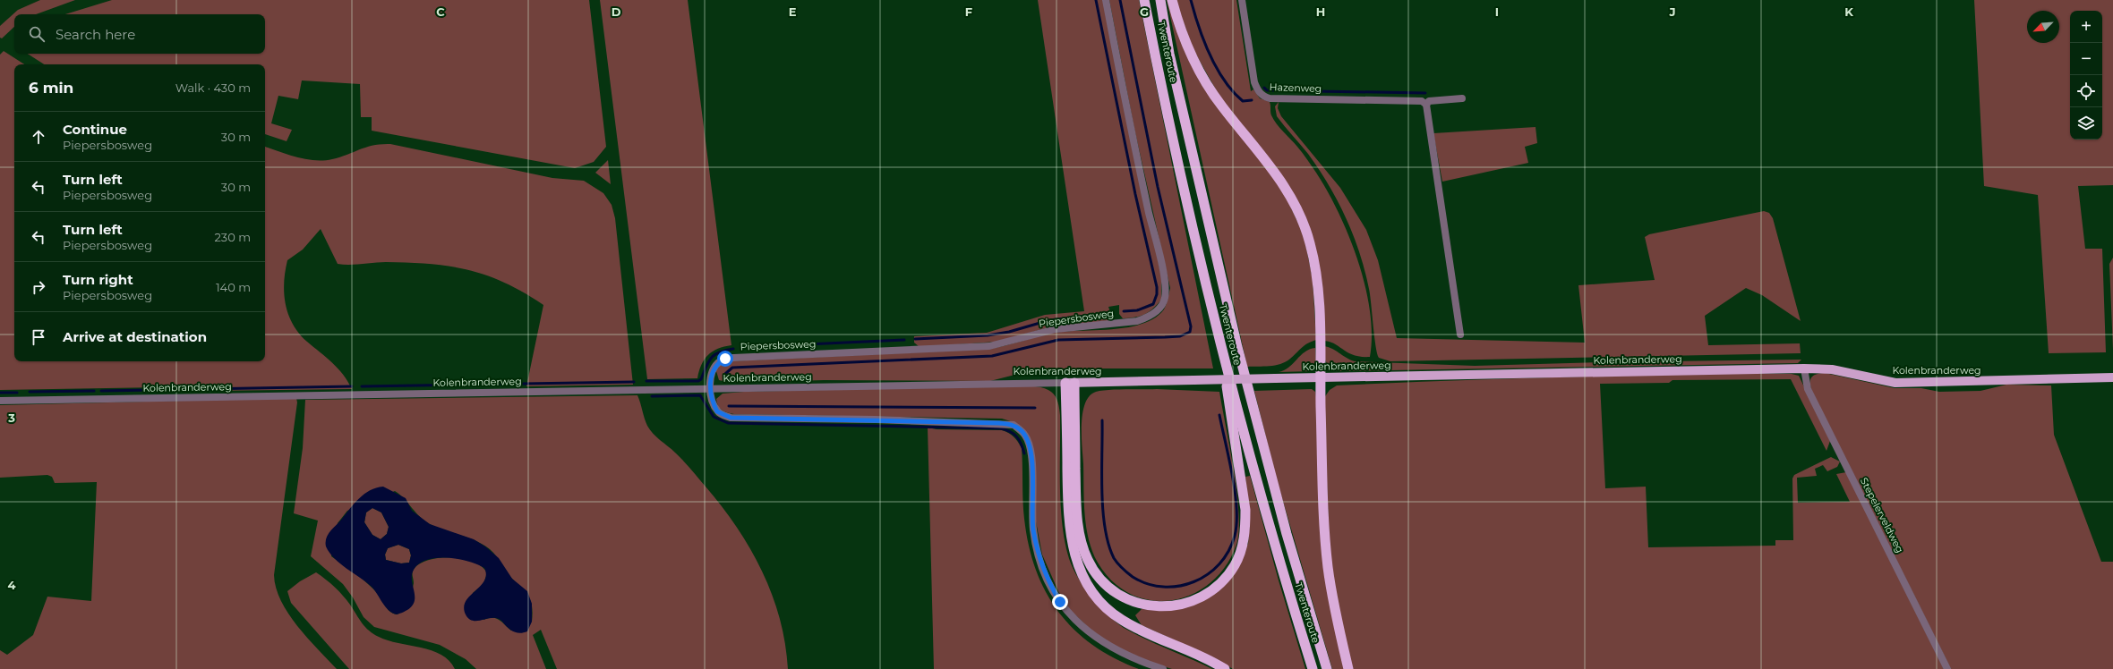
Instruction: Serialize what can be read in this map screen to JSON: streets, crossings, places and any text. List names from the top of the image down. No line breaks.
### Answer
{"streets":{"highway":["Twenteroute"],"main road":["Kolenbranderweg"],"street":["Hazenweg","Piepersbosweg","Stepelerveldweg"]},"crossings":[["Piepersbosweg","Kolenbranderweg"],["Kolenbranderweg","Stepelerveldweg"]],"north":"bottom left","page":{"map_buttons":["+","−"],"search":"Search here","heading":["6 min","Walk · 430 m"],"list":[["Continue","Piepersbosweg","30 m"],["Turn left","Piepersbosweg","30 m"],["Turn left","Piepersbosweg","230 m"],["Turn right","Piepersbosweg","140 m"],"Arrive at destination"]},"grid":{"columns":["C","D","E","F","G","H","I","J","K"],"rows":["3","4"]}}
